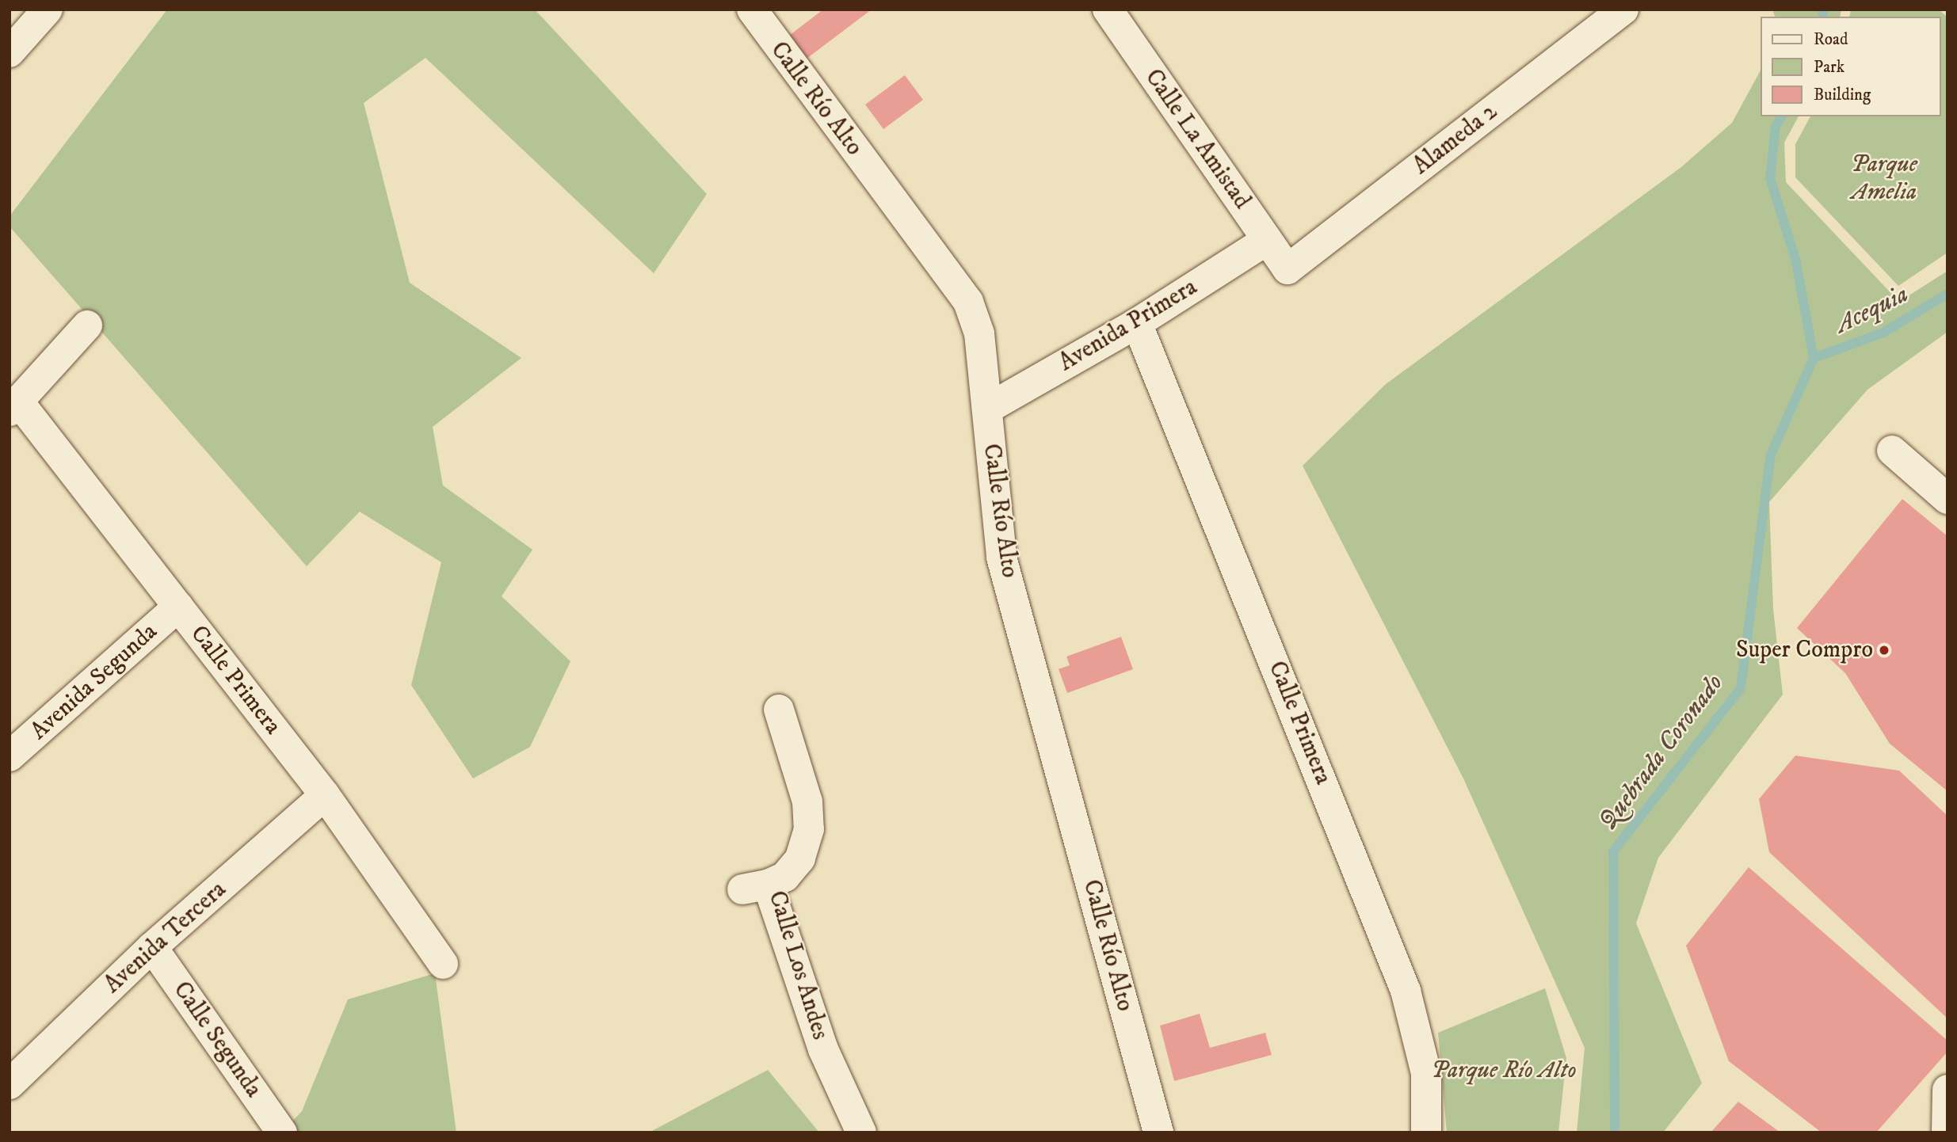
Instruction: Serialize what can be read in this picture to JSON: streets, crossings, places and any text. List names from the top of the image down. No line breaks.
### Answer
{"streets":{"street":["Calle Río Alto","Calle La Amistad","Alameda 2","Avenida Primera","Calle Primera","Avenida Segunda","Avenida Tercera","Calle Los Andes","Calle Segunda"]},"crossings":[["Calle Río Alto","Avenida Primera"],["Calle La Amistad","Alameda 2"],["Calle La Amistad","Avenida Primera"],["Avenida Primera","Calle Primera"],["Calle Primera","Avenida Segunda"],["Calle Primera","Avenida Tercera"],["Avenida Tercera","Calle Segunda"]],"water":["Acequia","Quebrada Coronado"],"parks":["Parque Amelia","Parque Río Alto"],"places":["Super Compro"],"legend":["Road","Park","Building"]}
